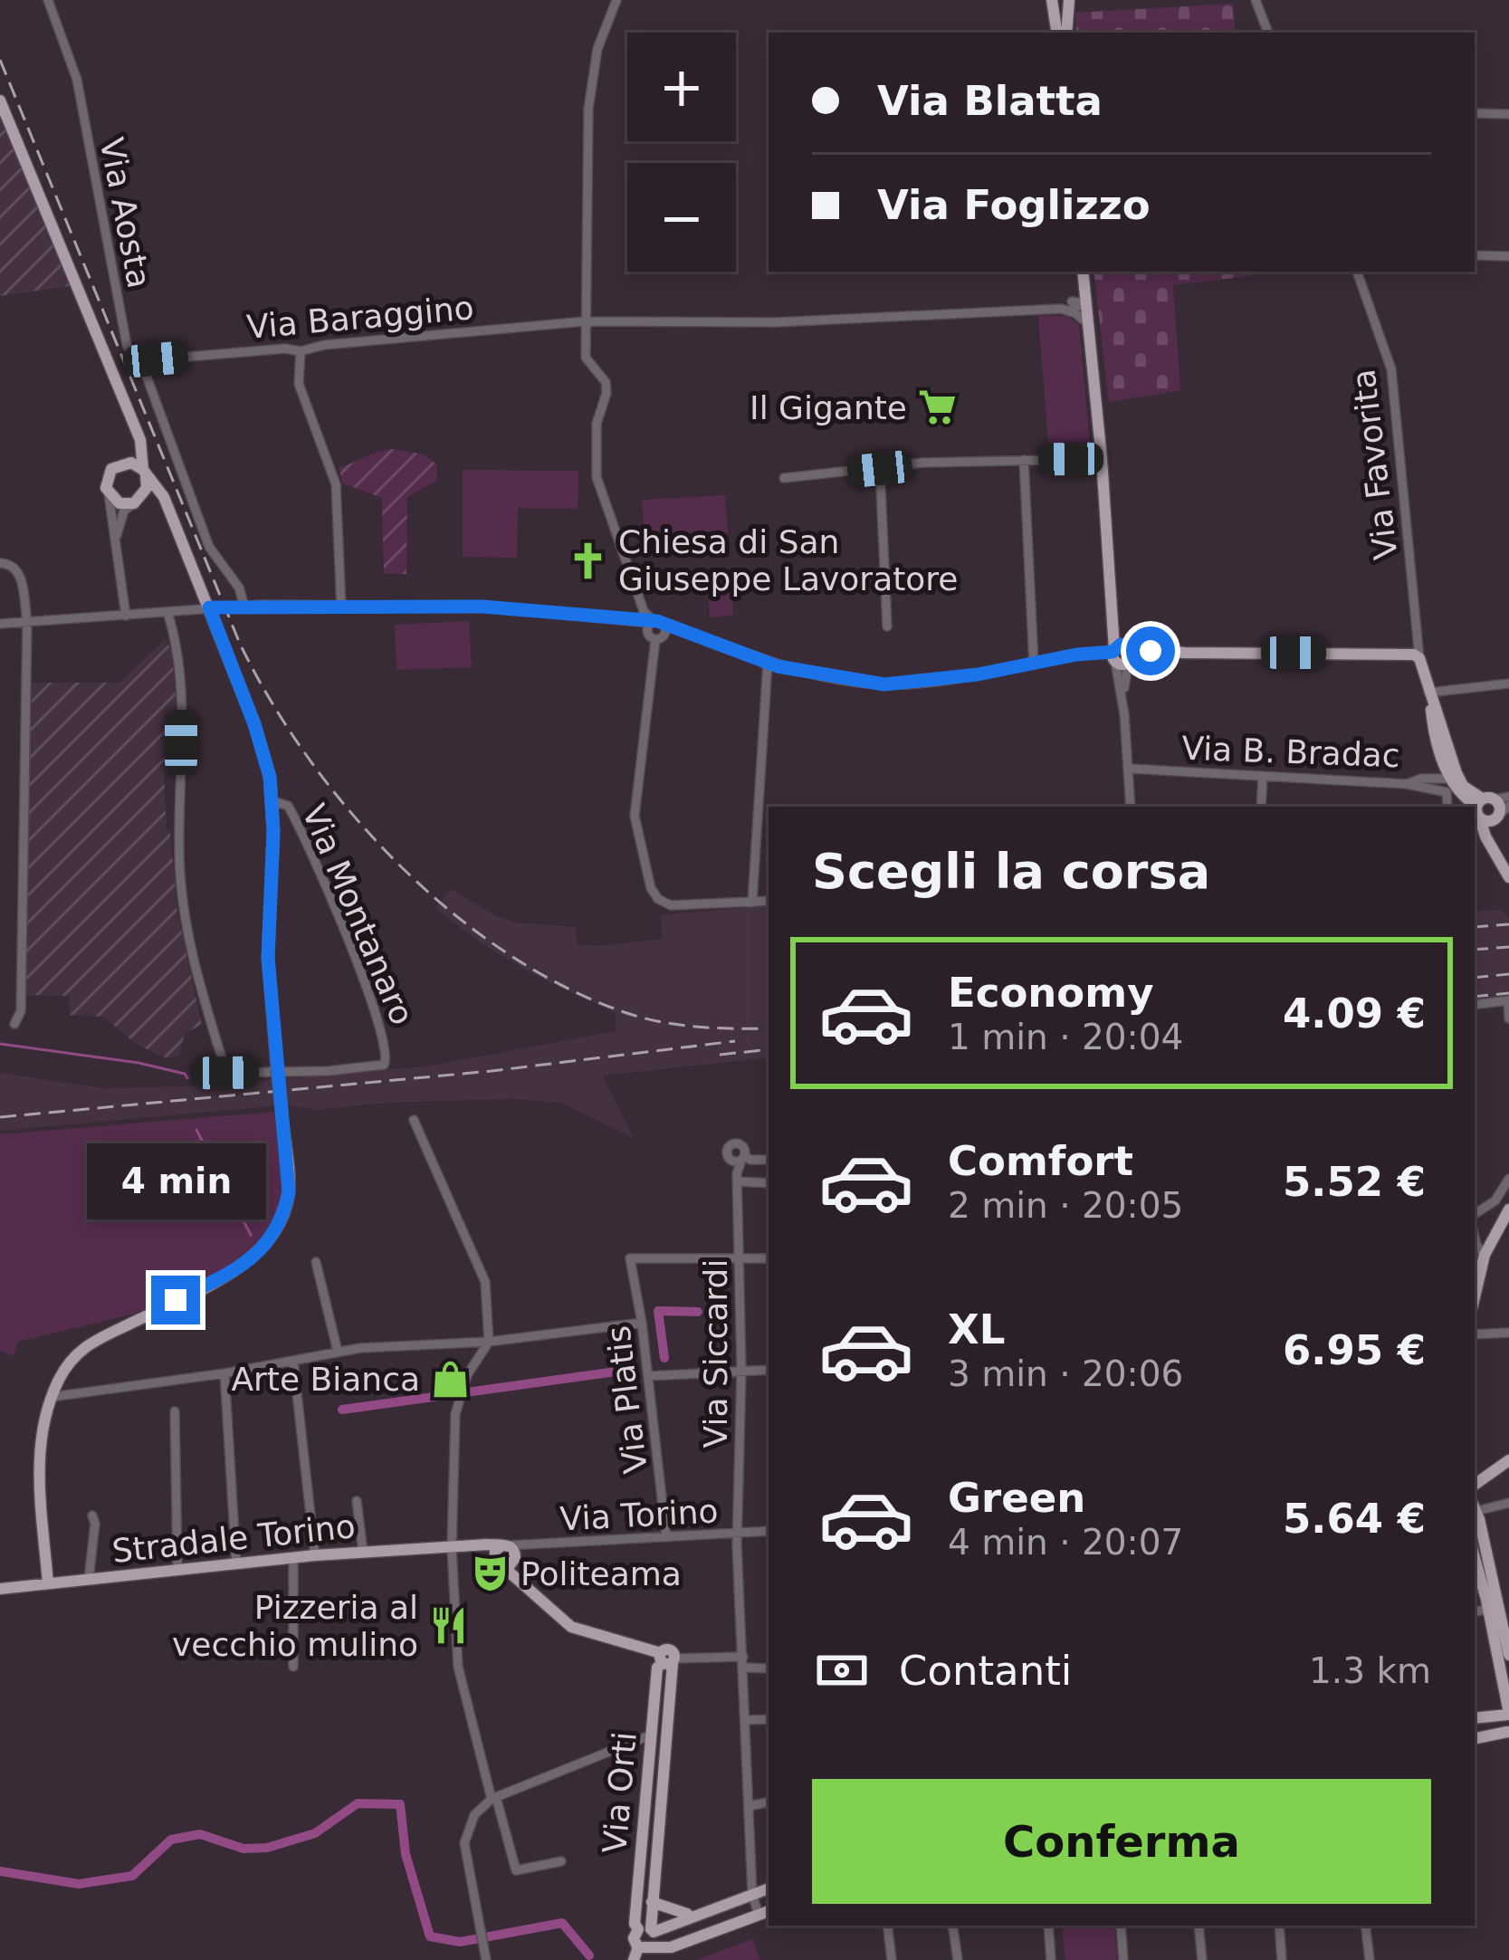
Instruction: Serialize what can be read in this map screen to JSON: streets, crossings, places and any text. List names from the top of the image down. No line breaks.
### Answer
{"streets":{"main road":["Via Montanaro","Stradale Torino","Via Orti"],"street":["Via Aosta","Via Baraggino","Via Favorita","Via B. Bradac","Via Siccardi","Via Platis","Via Torino"]},"crossings":[["Via Aosta","Via Baraggino"],["Via Siccardi","Via Platis"],["Via Siccardi","Via Torino"],["Via Platis","Via Torino"],["Via Torino","Stradale Torino"]],"places":{"supermarket":["Il Gigante"],"church":["Chiesa di San Giuseppe Lavoratore"],"shop":["Arte Bianca"],"theatre":["Politeama"],"restaurant":["Pizzeria al vecchio mulino"]},"page":{"map_buttons":["+","−"],"banner":["Via Blatta","Via Foglizzo"],"heading":"Scegli la corsa","list":[{"name":"Economy","note":"1 min · 20:04","value":"4.09 €"},{"name":"Comfort","note":"2 min · 20:05","value":"5.52 €"},{"name":"XL","note":"3 min · 20:06","value":"6.95 €"},{"name":"Green","note":"4 min · 20:07","value":"5.64 €"}],"bubble":"4 min","pay":["Contanti","1.3 km"],"buttons":"Conferma"}}
